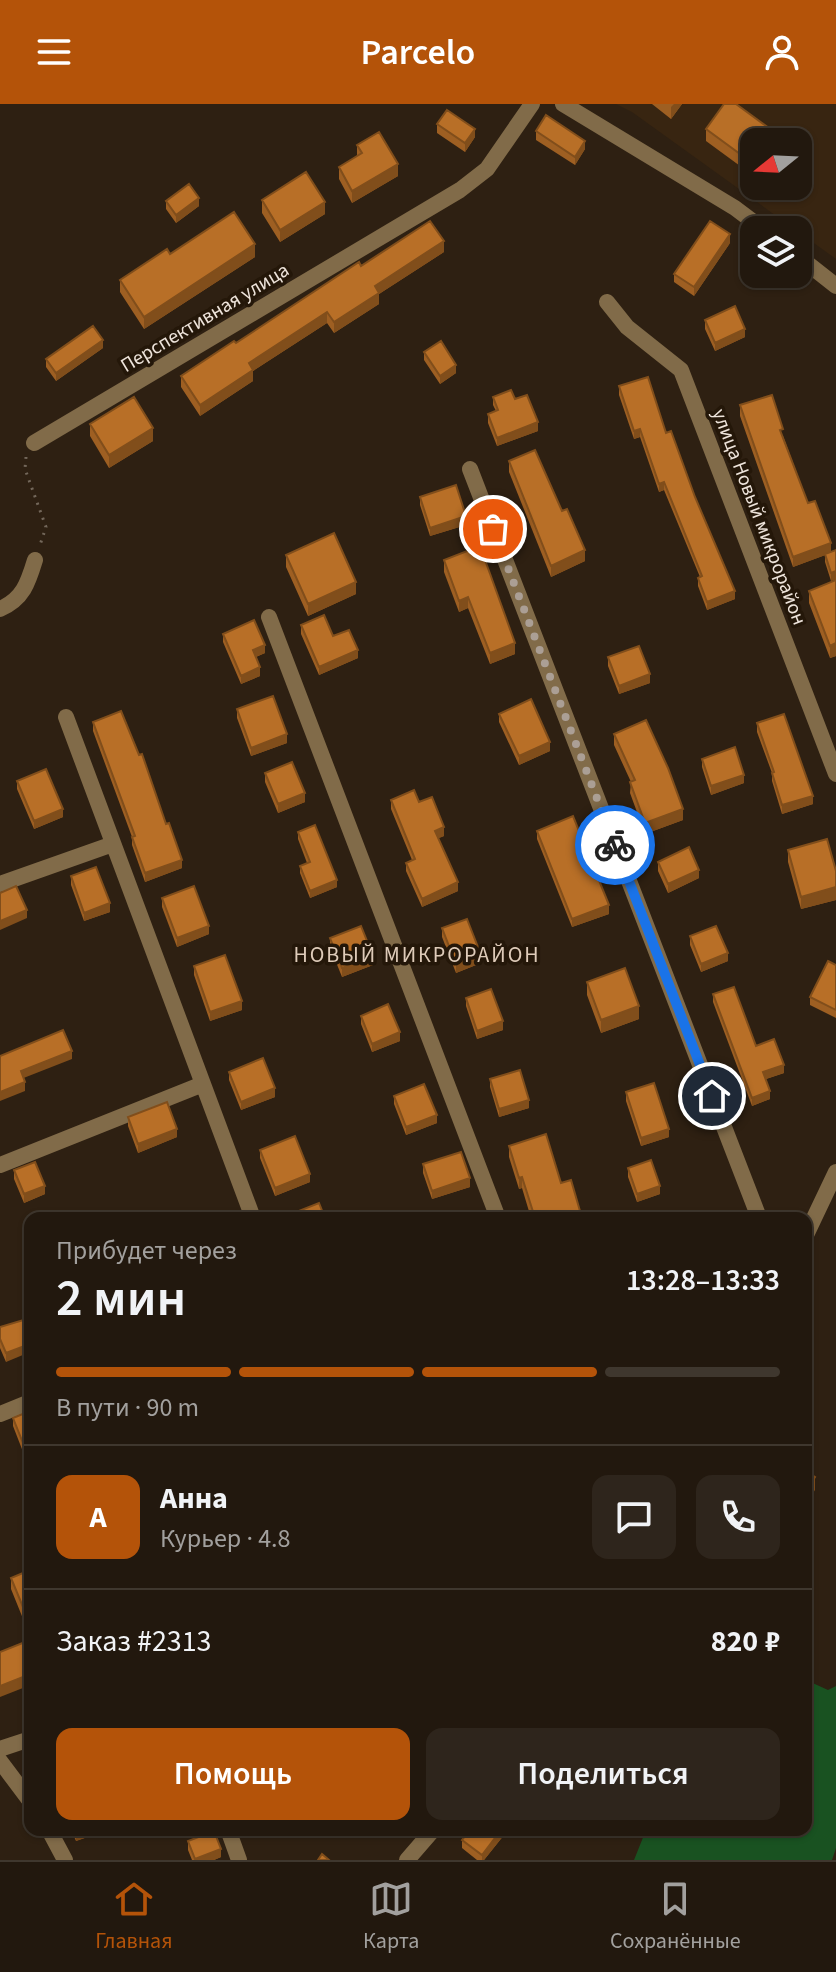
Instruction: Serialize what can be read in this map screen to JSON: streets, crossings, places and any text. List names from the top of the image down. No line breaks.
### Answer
{"streets":{"street":["Перспективная улица","улица Новый микрорайон"]},"districts":["НОВЫЙ МИКРОРАЙОН"],"north":"left","page":{"header":"Parcelo","heading":["2 мин","Прибудет через","13:28–13:33"],"panel":["Анна","Курьер · 4.8","Заказ #2313","820 ₽"],"bar":"В пути · 90 m","round":"А","buttons":["Помощь","Поделиться"],"tabs":["Главная","Карта","Сохранённые"]}}
